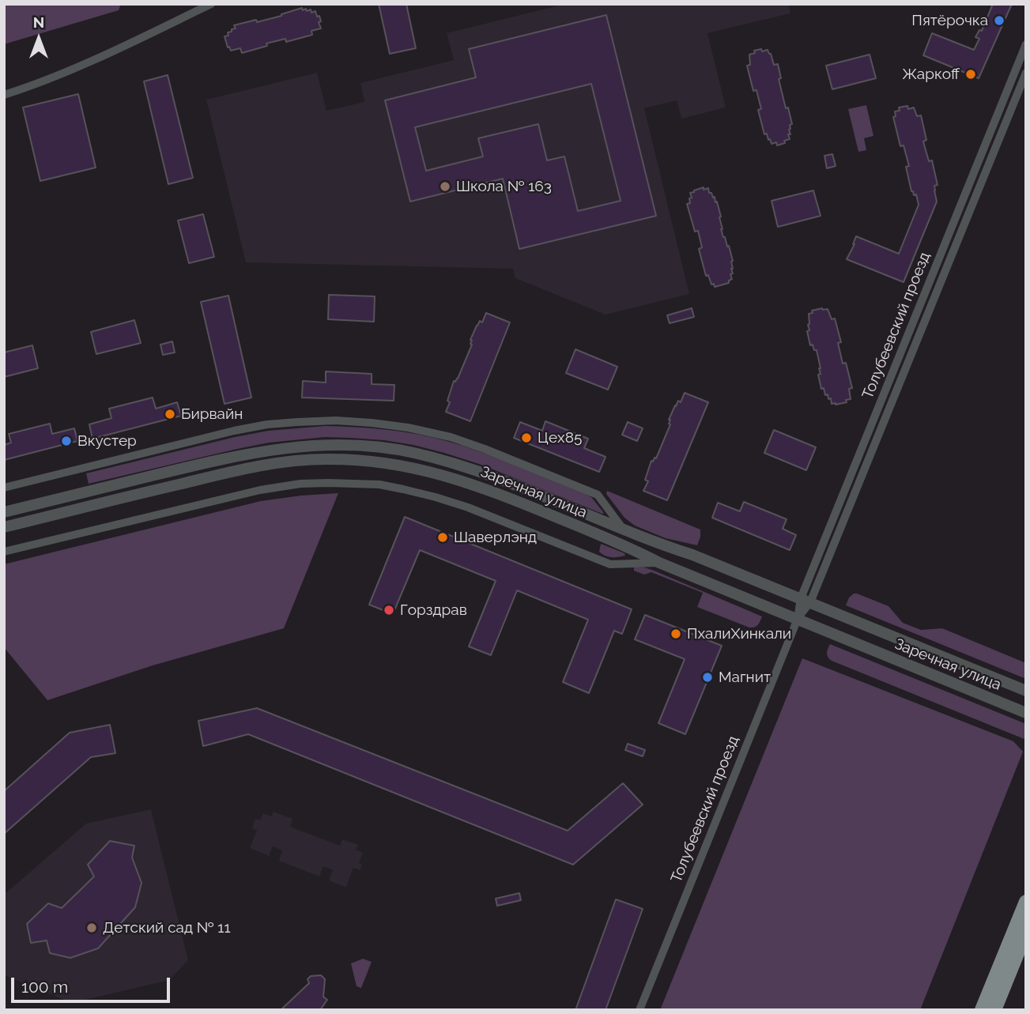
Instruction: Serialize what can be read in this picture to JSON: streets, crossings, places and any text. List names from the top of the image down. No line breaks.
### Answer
{"streets":{"street":["Толубеевский проезд","Заречная улица"]},"crossings":[["Толубеевский проезд","Заречная улица"]],"places":["Пятёрочка","Жаркoff","Школа № 163","Бирвайн","Цех85","Вкустер","Шаверлэнд","Горздрав","ПхалиХинкали","Магнит","Детский сад № 11"],"scale_bar":"100 m","north":"top"}
